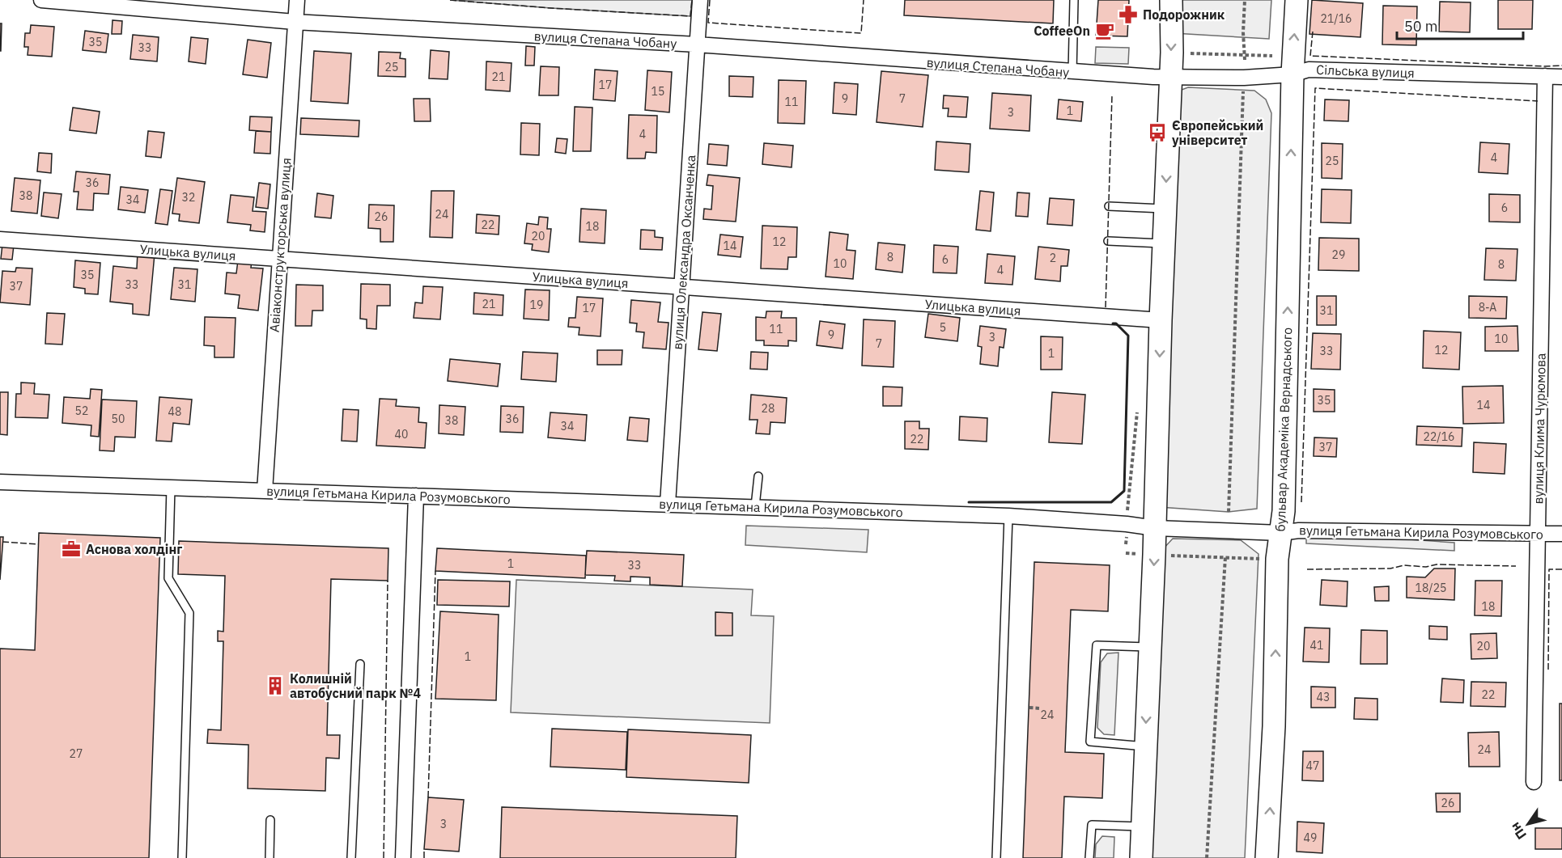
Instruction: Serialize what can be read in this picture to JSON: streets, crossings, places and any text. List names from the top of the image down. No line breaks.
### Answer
{"streets":{"main road":["бульвар Академіка Вернадського"],"street":["вулиця Степана Чобану","Сільська вулиця","Авіаконструкторська вулиця","Улицька вулиця","вулиця Олександра Оксанченка","вулиця Клима Чурюмова","вулиця Гетьмана Кирила Розумовського"]},"crossings":[["вулиця Степана Чобану","Сільська вулиця"],["вулиця Степана Чобану","Авіаконструкторська вулиця"],["вулиця Степана Чобану","вулиця Олександра Оксанченка"],["Сільська вулиця","вулиця Клима Чурюмова"],["Сільська вулиця","бульвар Академіка Вернадського"],["Авіаконструкторська вулиця","Улицька вулиця"],["Авіаконструкторська вулиця","вулиця Гетьмана Кирила Розумовського"],["Улицька вулиця","вулиця Олександра Оксанченка"],["вулиця Олександра Оксанченка","вулиця Гетьмана Кирила Розумовського"],["вулиця Клима Чурюмова","вулиця Гетьмана Кирила Розумовського"],["бульвар Академіка Вернадського","вулиця Гетьмана Кирила Розумовського"]],"places":{"pharmacy":["Подорожник"],"cafe":["CoffeeOn"],"bus stop":["Європейський університет"],"office":["Аснова холдінг"],"building":["Колишній автобусний парк №4"]},"house_numbers":["21/16","35","33","25","21","17","15","9","7","11","1","3","4","4","25","36","38","32","34","6","24","26","22","18","20","12","14","29","8","2","6","10","8","4","35","33","31","37","21","19","8-А","17","31","5","11","9","3","10","7","12","33","1","35","14","28","52","48","50","36","38","34","40","22/16","22","37","1","33","18/25","18","41","20","1","22","43","24","24","27","47","26","3","49"],"scale_bar":"50 m","north":"bottom left"}
